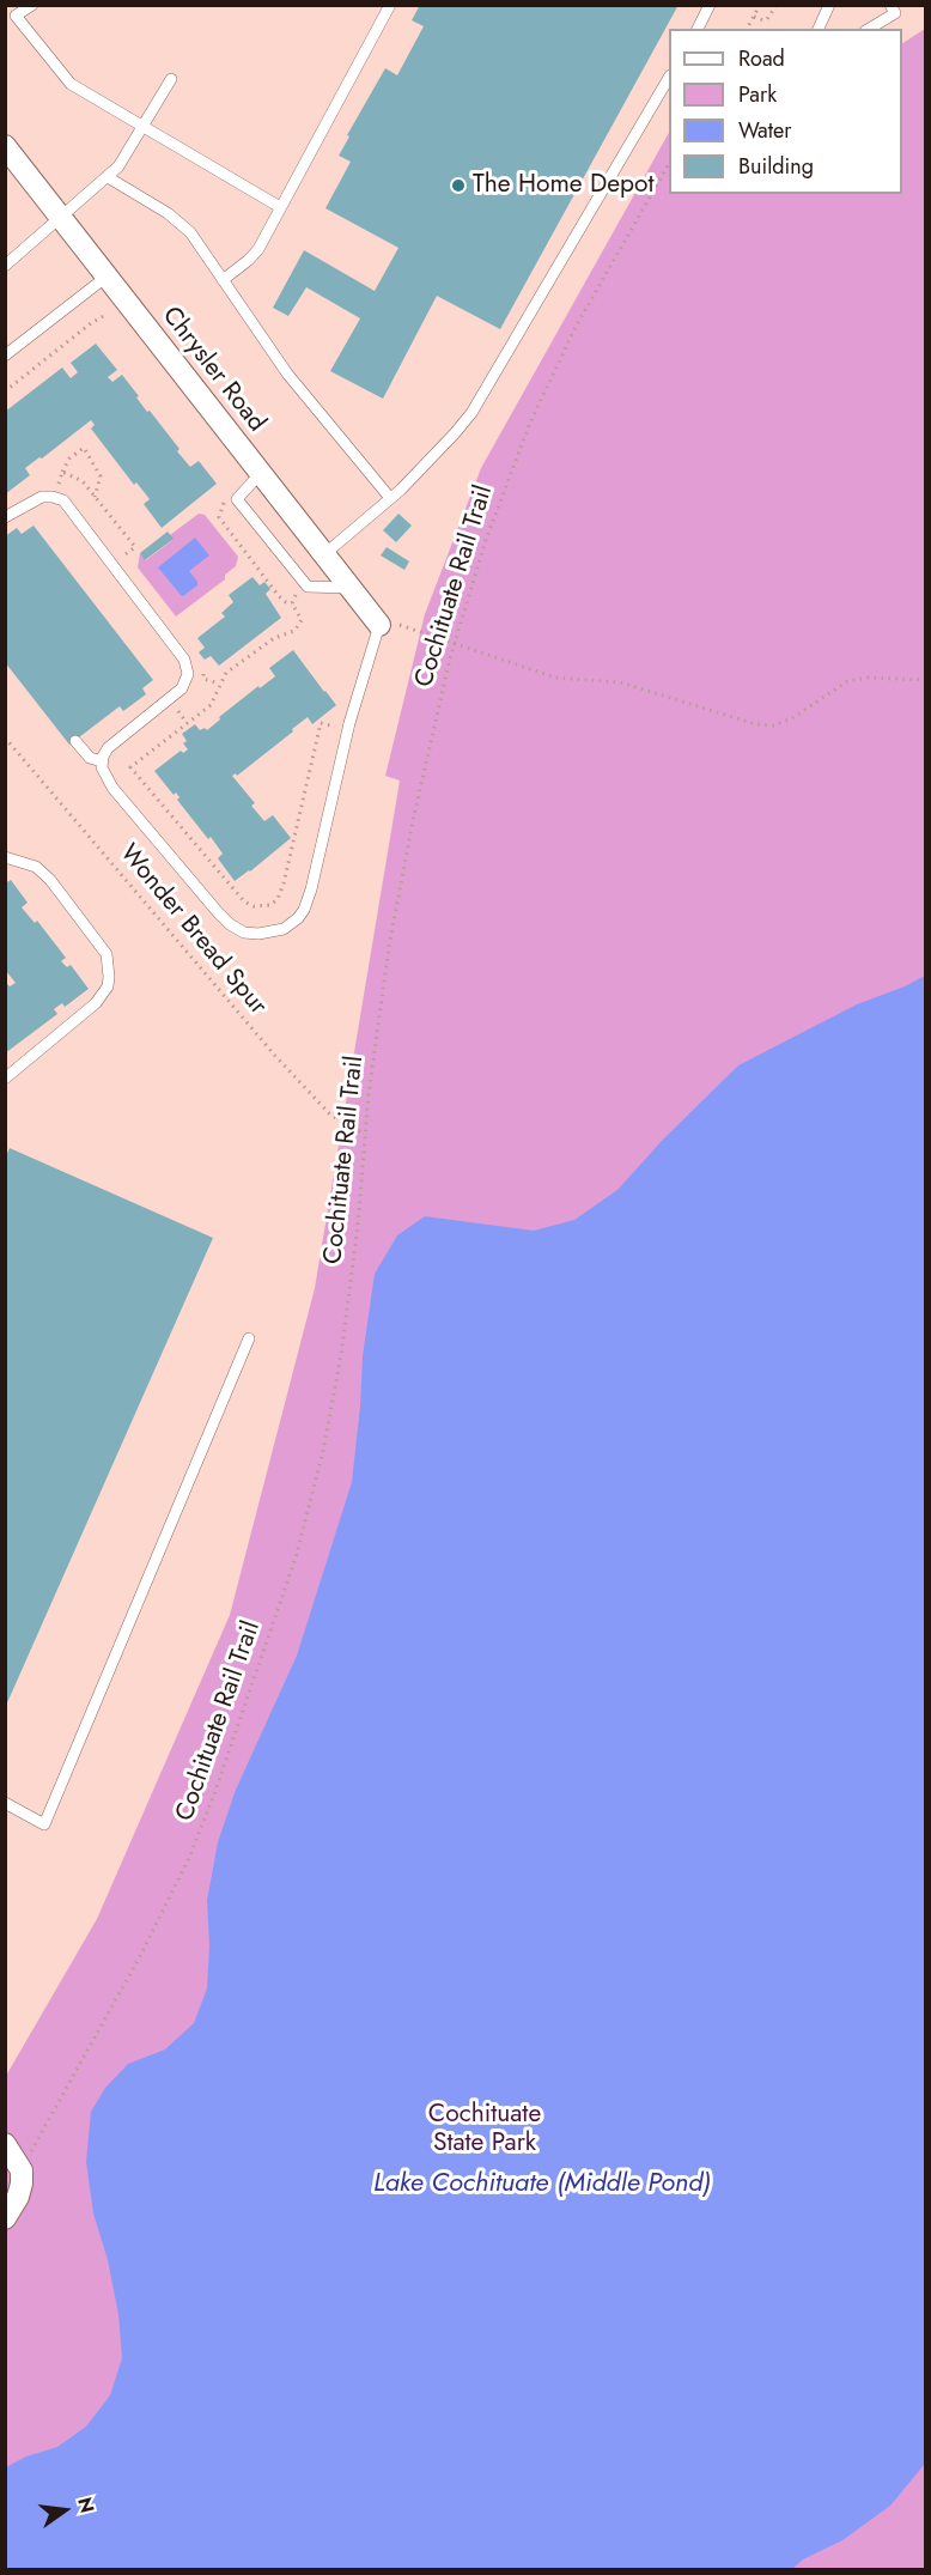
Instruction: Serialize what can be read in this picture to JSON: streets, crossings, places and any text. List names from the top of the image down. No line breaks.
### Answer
{"streets":{"street":["Chrysler Road"],"path":["Cochituate Rail Trail","Wonder Bread Spur"]},"crossings":[["Cochituate Rail Trail","Wonder Bread Spur"]],"water":["Lake Cochituate (Middle Pond)"],"parks":["Cochituate State Park"],"places":["The Home Depot"],"legend":["Road","Park","Water","Building"],"north":"right"}
